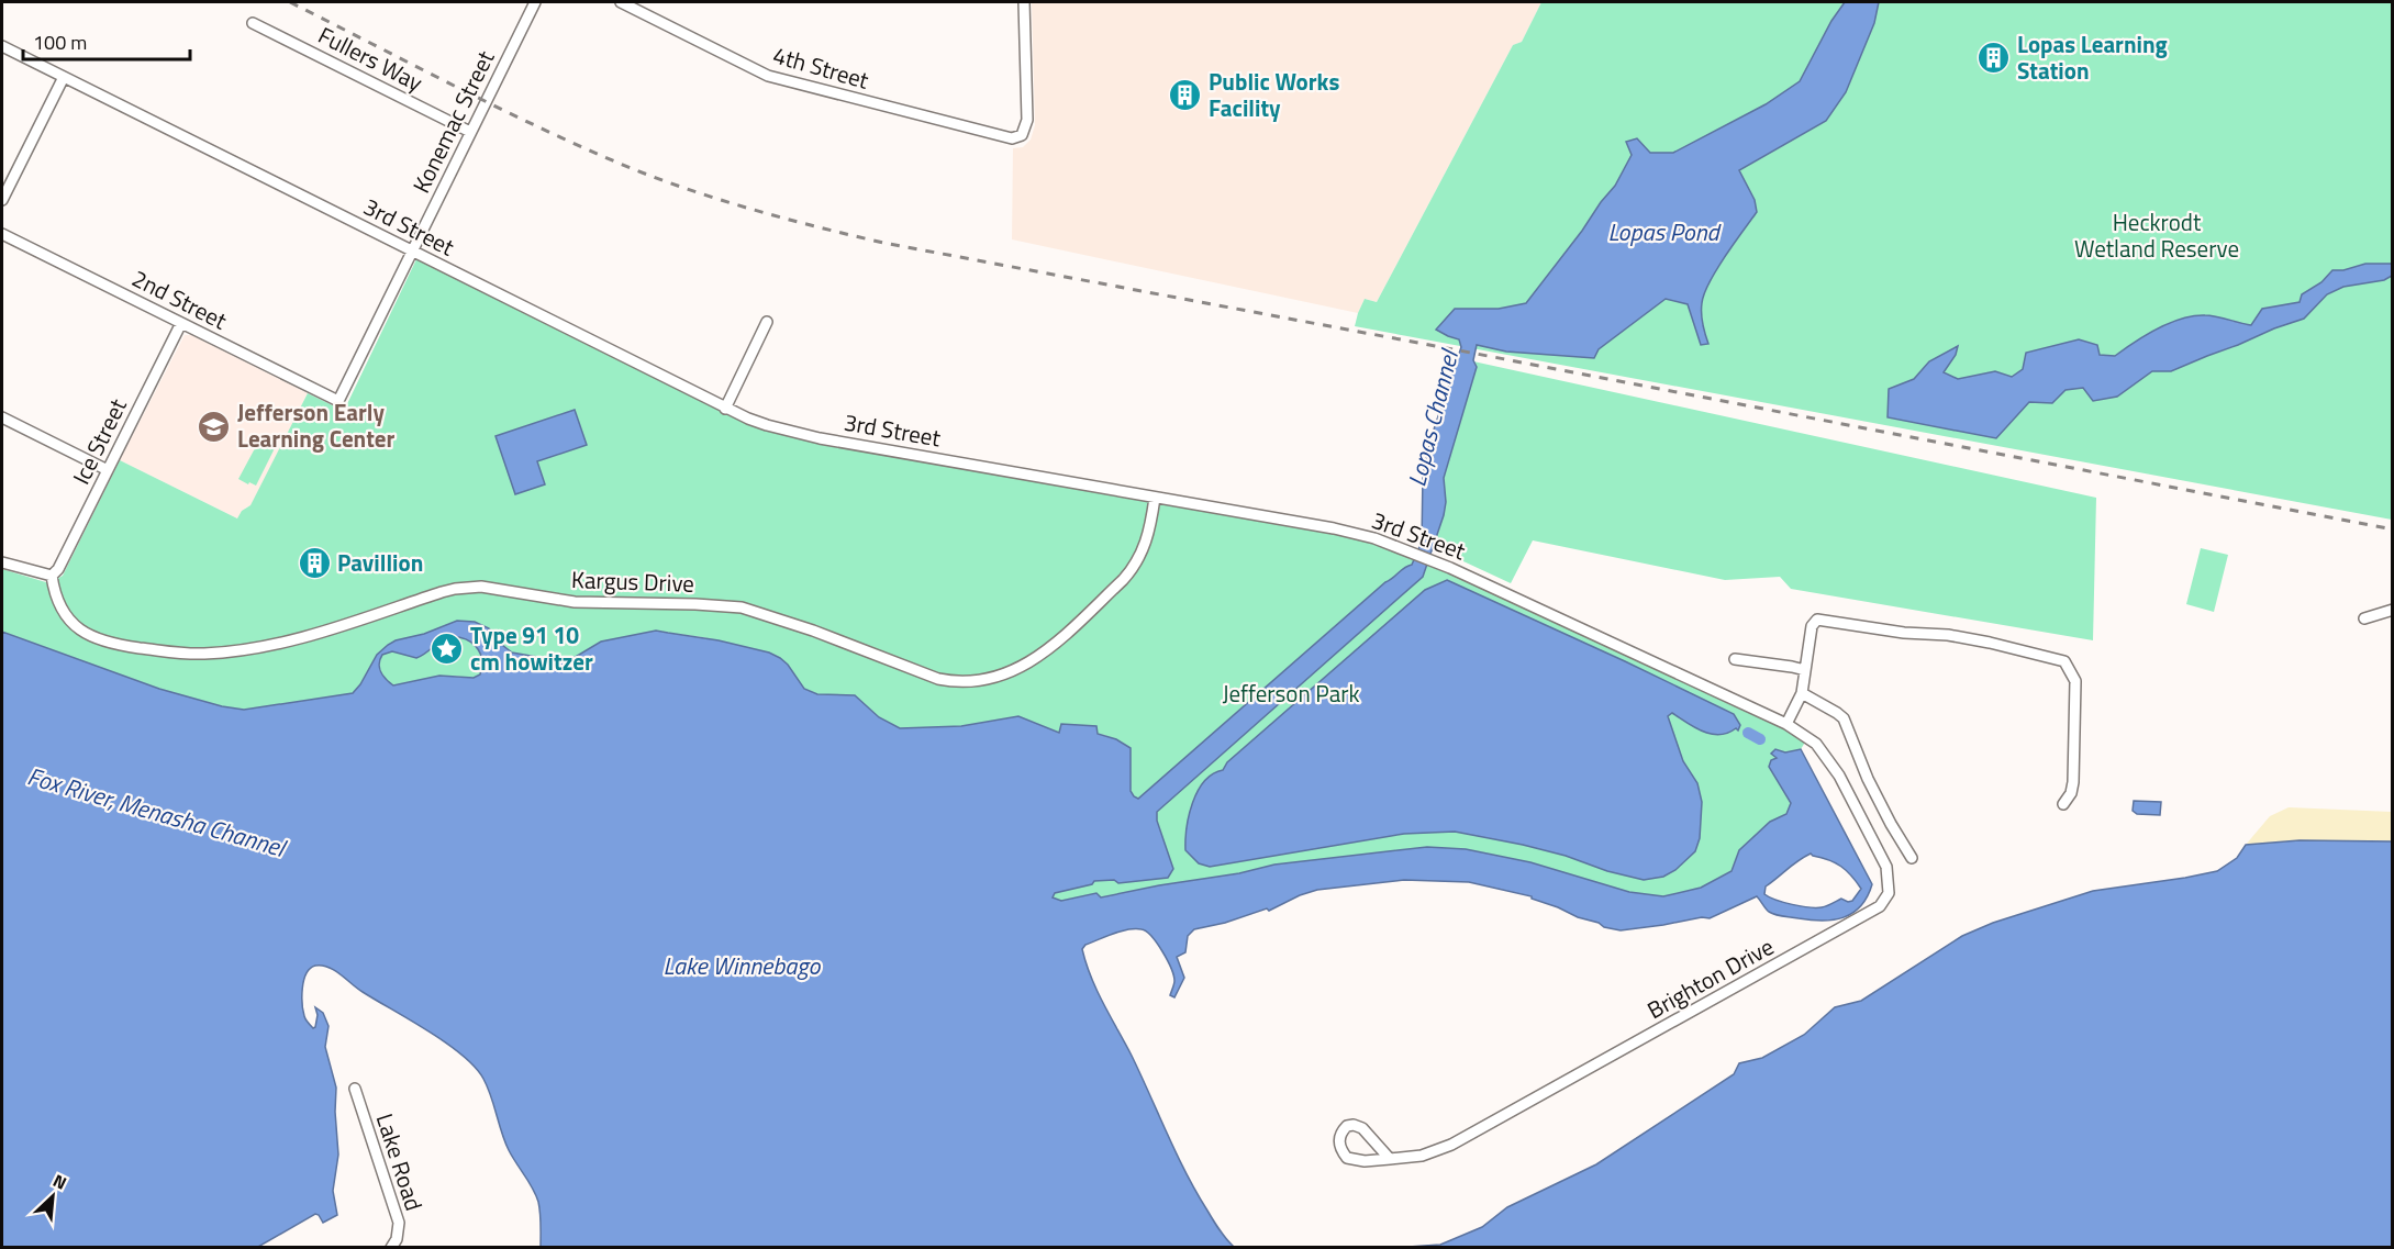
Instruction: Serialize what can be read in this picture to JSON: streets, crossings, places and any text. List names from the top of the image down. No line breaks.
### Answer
{"streets":{"street":["Fullers Way","4th Street","Konemac Street","3rd Street","2nd Street","Ice Street","Kargus Drive","Brighton Drive","Lake Road"]},"crossings":[["Fullers Way","Konemac Street"],["Konemac Street","3rd Street"],["Konemac Street","2nd Street"],["3rd Street","Kargus Drive"],["3rd Street","Brighton Drive"],["2nd Street","Ice Street"],["Ice Street","Kargus Drive"]],"water":["Lopas Pond","Lopas Channel","Fox River, Menasha Channel","Lake Winnebago"],"parks":["Heckrodt Wetland Reserve","Jefferson Park"],"places":{"building":["Lopas Learning Station","Public Works Facility","Pavillion"],"school or university":["Jefferson Early Learning Center"],"place":["Type 91 10 cm howitzer"]},"scale_bar":"100 m","north":"top right"}
